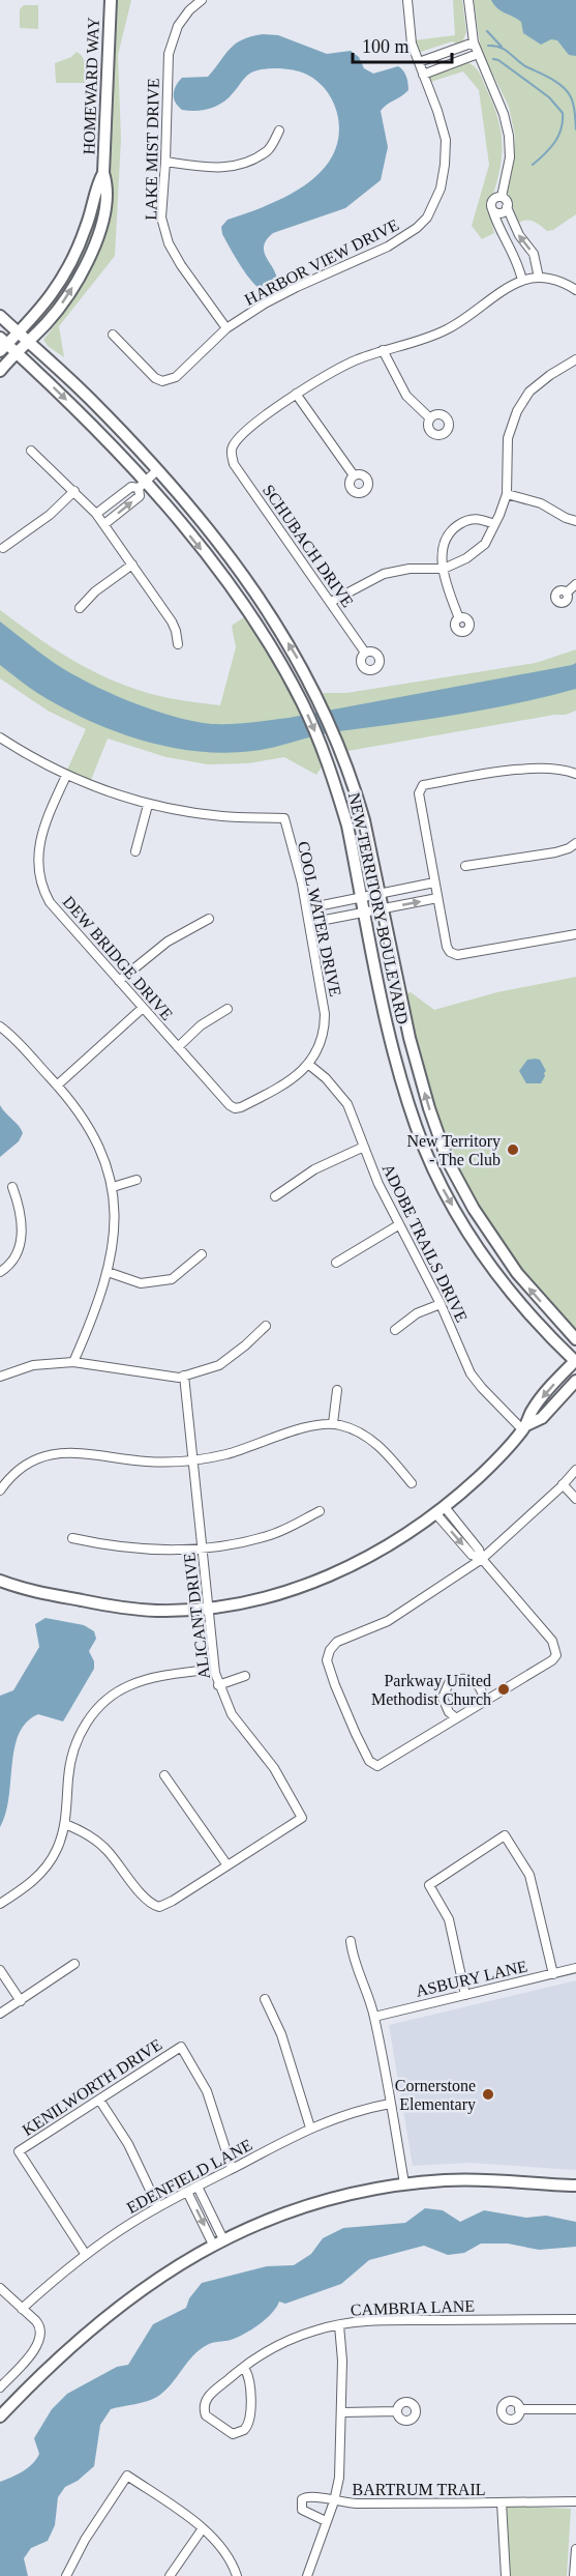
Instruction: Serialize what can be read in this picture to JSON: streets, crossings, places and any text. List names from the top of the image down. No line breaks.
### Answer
{"streets":{"main road":["HOMEWARD WAY","NEW TERRITORY BOULEVARD"],"street":["LAKE MIST DRIVE","HARBOR VIEW DRIVE","SCHUBACH DRIVE","COOL WATER DRIVE","DEW BRIDGE DRIVE","ADOBE TRAILS DRIVE","ALICANT DRIVE","ASBURY LANE","KENILWORTH DRIVE","EDENFIELD LANE","CAMBRIA LANE","BARTRUM TRAIL"]},"crossings":[["HOMEWARD WAY","NEW TERRITORY BOULEVARD"],["LAKE MIST DRIVE","HARBOR VIEW DRIVE"],["COOL WATER DRIVE","DEW BRIDGE DRIVE"],["COOL WATER DRIVE","ADOBE TRAILS DRIVE"],["KENILWORTH DRIVE","EDENFIELD LANE"]],"places":["New Territory - The Club","Parkway United Methodist Church","Cornerstone Elementary"],"scale_bar":"100 m"}
